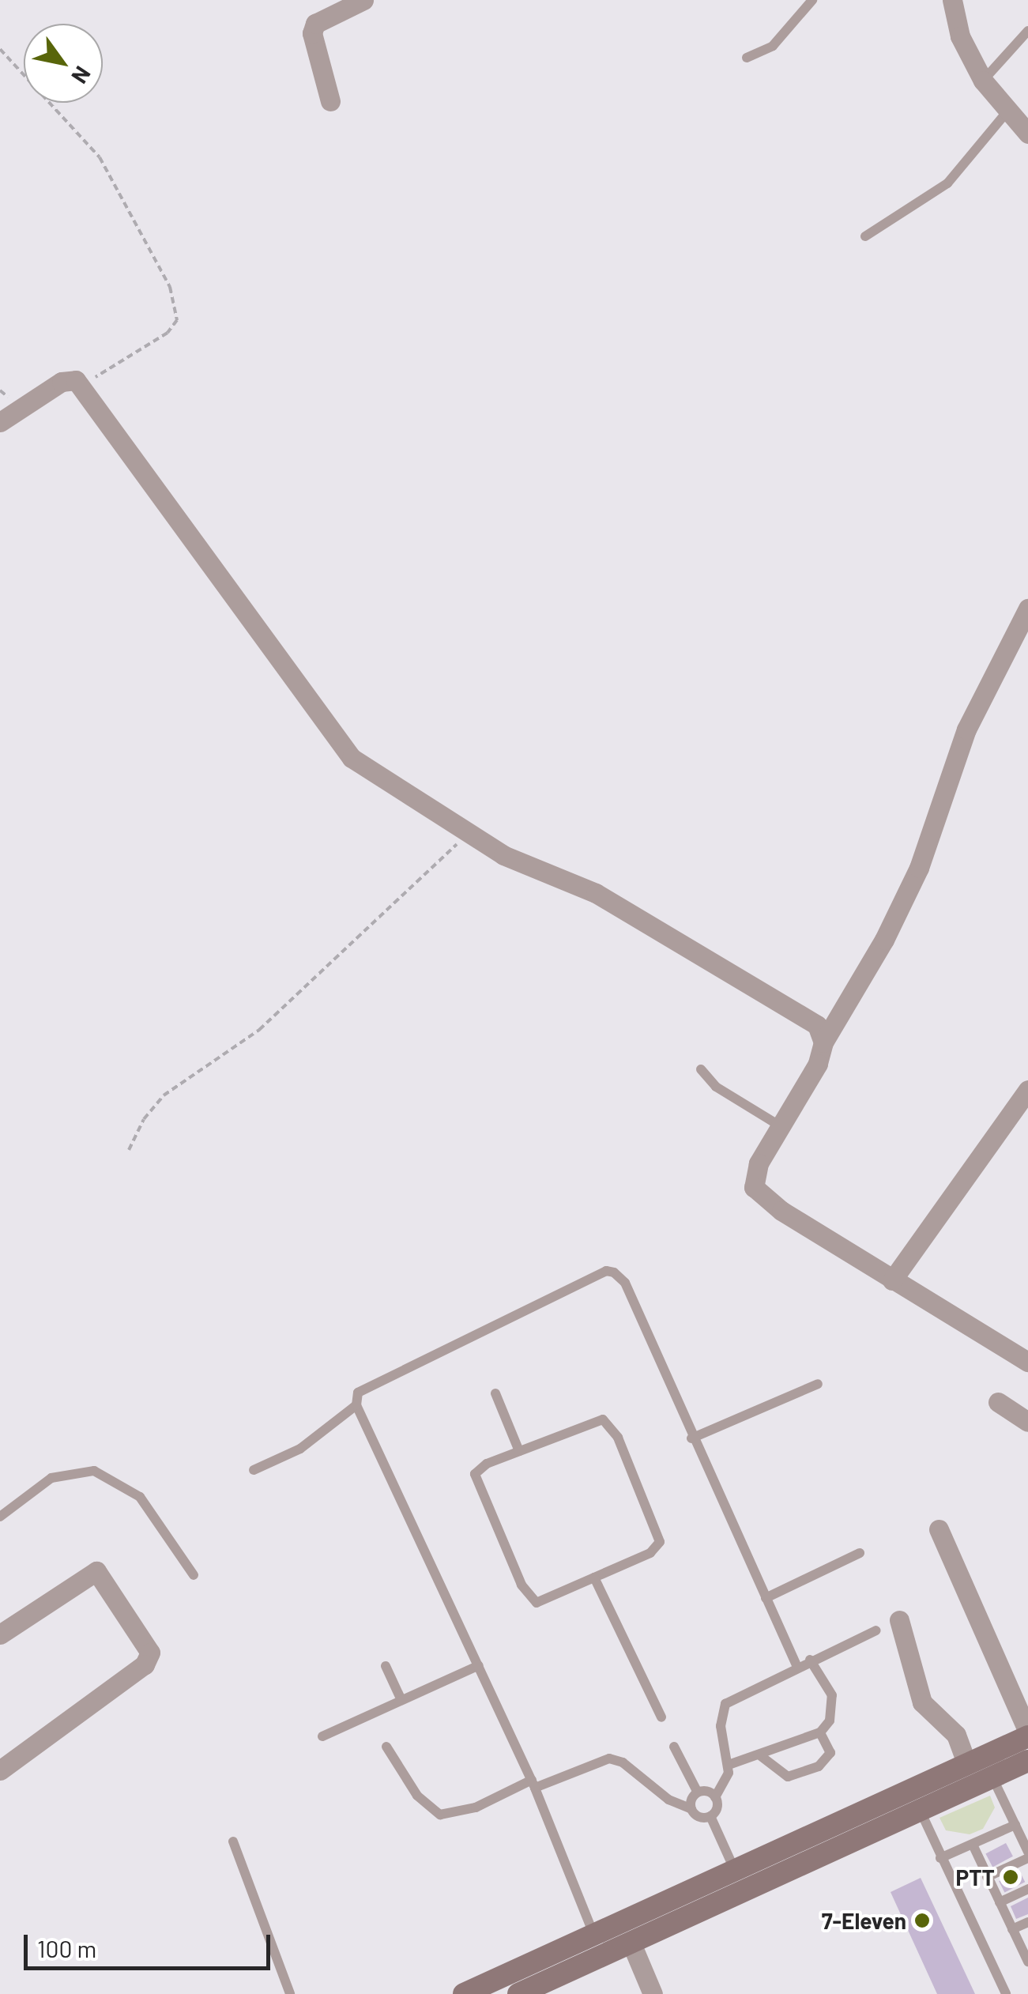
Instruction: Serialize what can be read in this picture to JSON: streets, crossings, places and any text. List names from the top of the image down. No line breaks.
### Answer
{"places":["PTT","7-Eleven"],"scale_bar":"100 m","north":"bottom right"}
